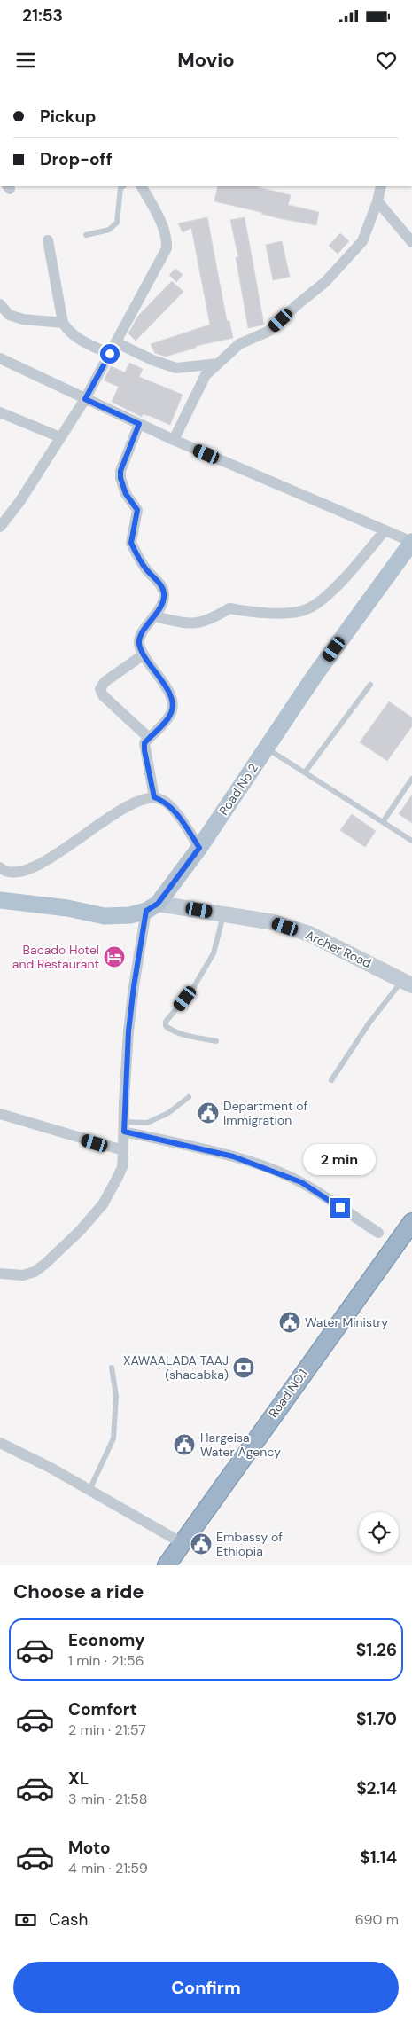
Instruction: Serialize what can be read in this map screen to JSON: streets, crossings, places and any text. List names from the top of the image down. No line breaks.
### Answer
{"streets":{"highway":["Road NO.1"],"main road":["Road No 2","Archer Road"]},"crossings":[["Road No 2","Archer Road"]],"places":{"hotel":["Bacado Hotel and Restaurant"],"public building":["Department of Immigration","Water Ministry","Hargeisa Water Agency","Embassy of Ethiopia"],"bank":["XAWAALADA TAAJ (shacabka)"]},"page":{"status":"21:53","header":"Movio","banner":["Pickup","Drop-off"],"bubble":"2 min","heading":"Choose a ride","list":[{"name":"Economy","note":"1 min · 21:56","value":"$1.26"},{"name":"Comfort","note":"2 min · 21:57","value":"$1.70"},{"name":"XL","note":"3 min · 21:58","value":"$2.14"},{"name":"Moto","note":"4 min · 21:59","value":"$1.14"}],"pay":["Cash","690 m"],"buttons":"Confirm"}}
